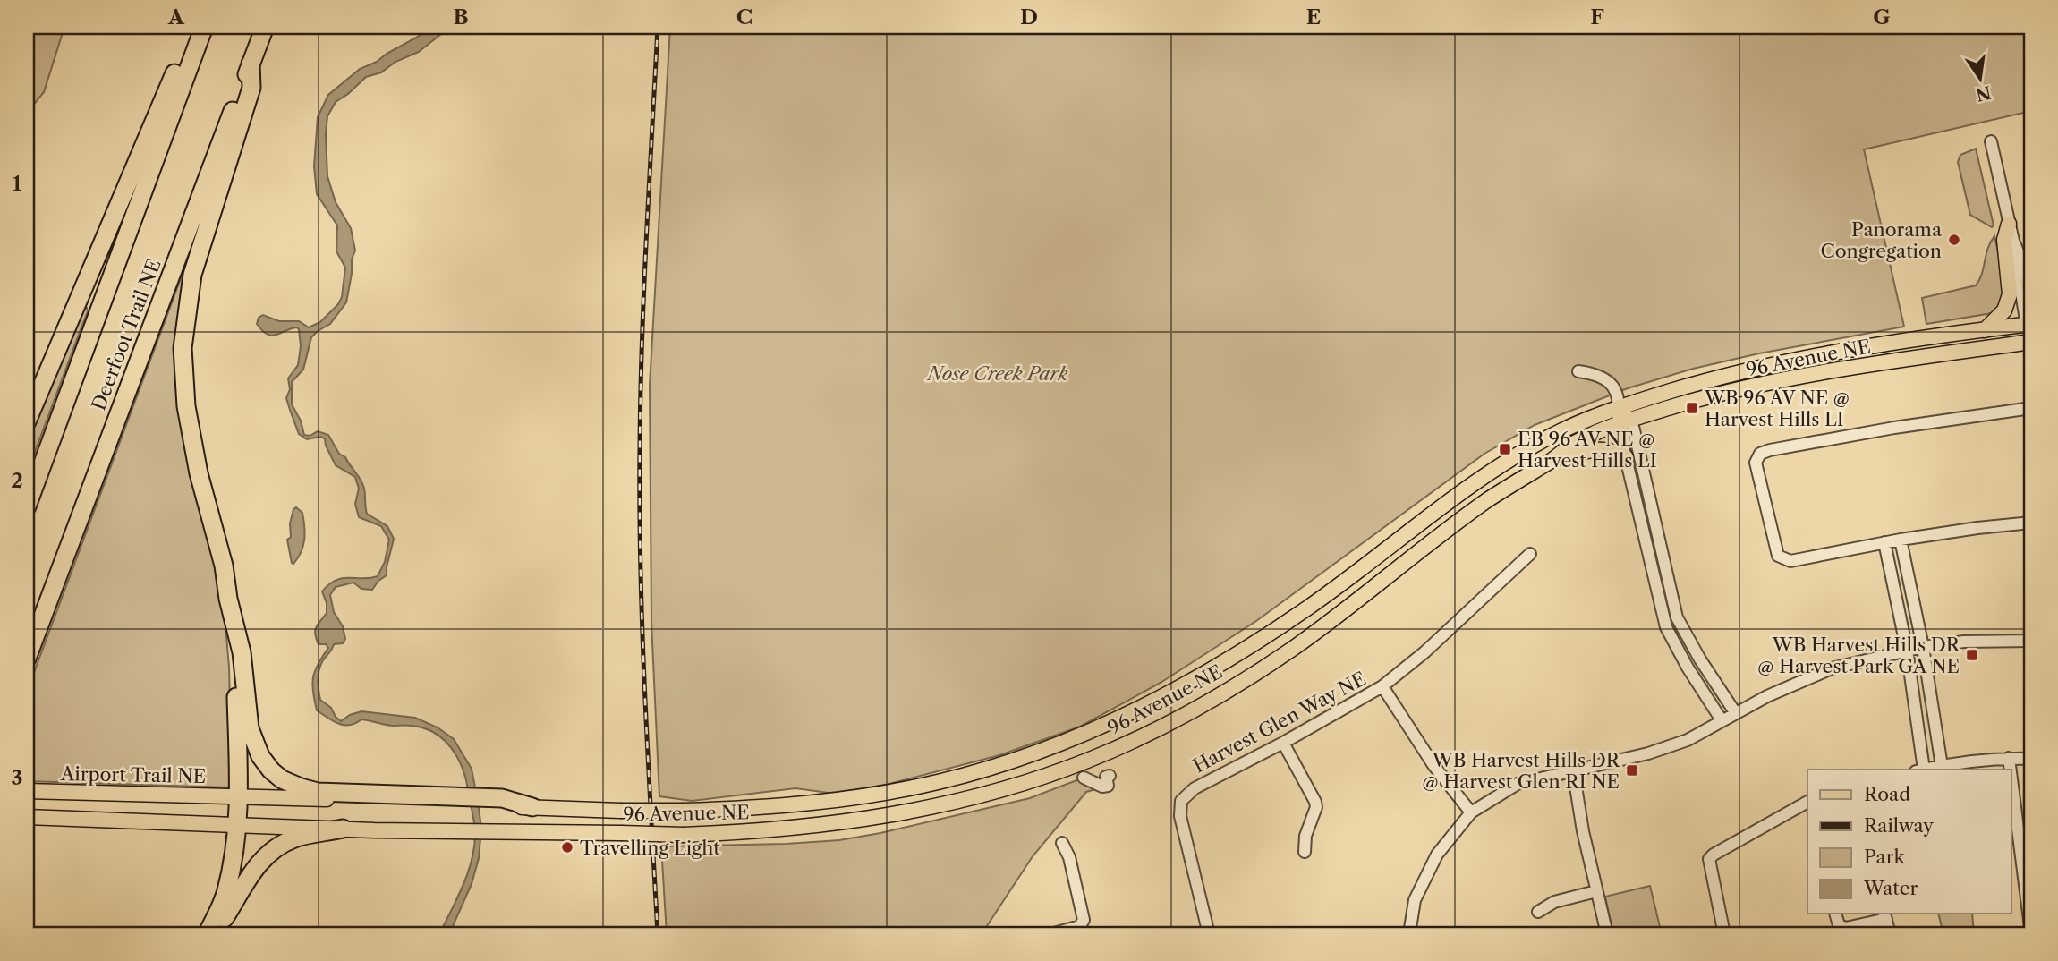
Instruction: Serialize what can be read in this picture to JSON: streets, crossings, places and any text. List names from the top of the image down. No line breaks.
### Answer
{"streets":{"highway":["Deerfoot Trail NE"],"main road":["96 Avenue NE","Airport Trail NE"],"street":["Harvest Glen Way NE"]},"parks":["Nose Creek Park"],"places":{"other":["Panorama Congregation","Travelling Light"],"transit":["WB 96 AV NE @ Harvest Hills LI","EB 96 AV NE @ Harvest Hills LI","WB Harvest Hills DR @ Harvest Park GA NE","WB Harvest Hills DR @ Harvest Glen RI NE"]},"legend":["Road","Railway","Park","Water"],"north":"bottom","grid":{"columns":["A","B","C","D","E","F","G"],"rows":["1","2","3"]}}
